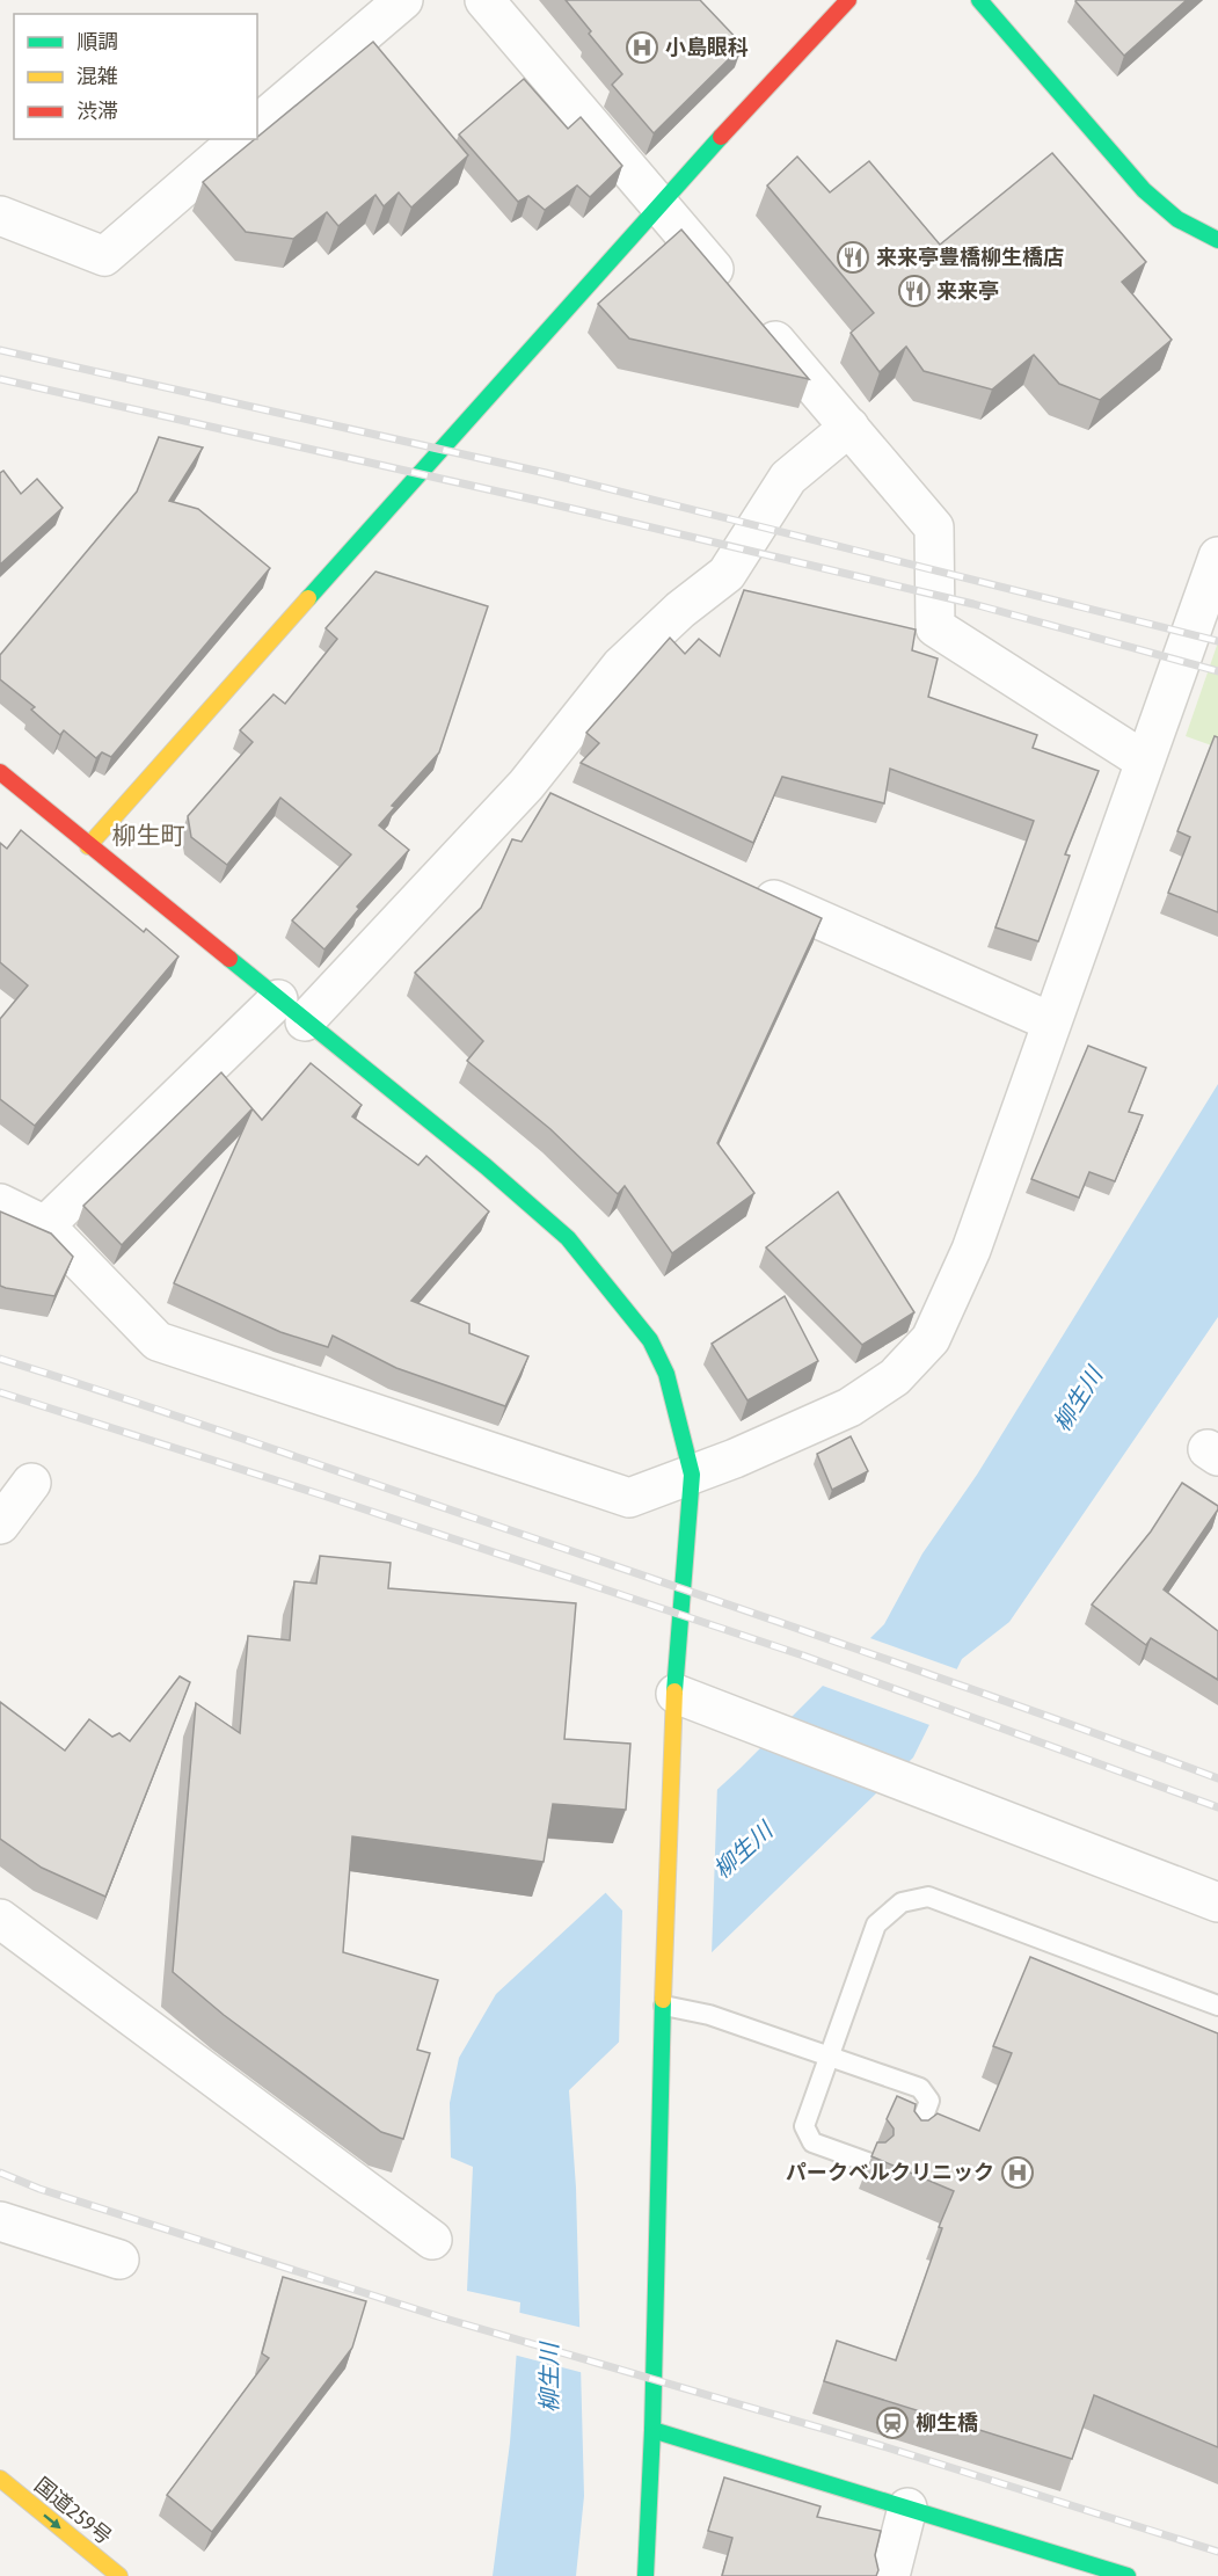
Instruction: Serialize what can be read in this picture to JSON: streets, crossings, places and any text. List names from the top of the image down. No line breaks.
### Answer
{"streets":{"main road":["国道259号"]},"one_way":["国道259号"],"districts":["柳生町"],"water":["柳生川"],"places":{"hospital":["小島眼科","パークベルクリニック"],"restaurant":["来来亭豊橋柳生橋店","来来亭"],"station":["柳生橋"]},"legend":["順調","混雑","渋滞"]}
